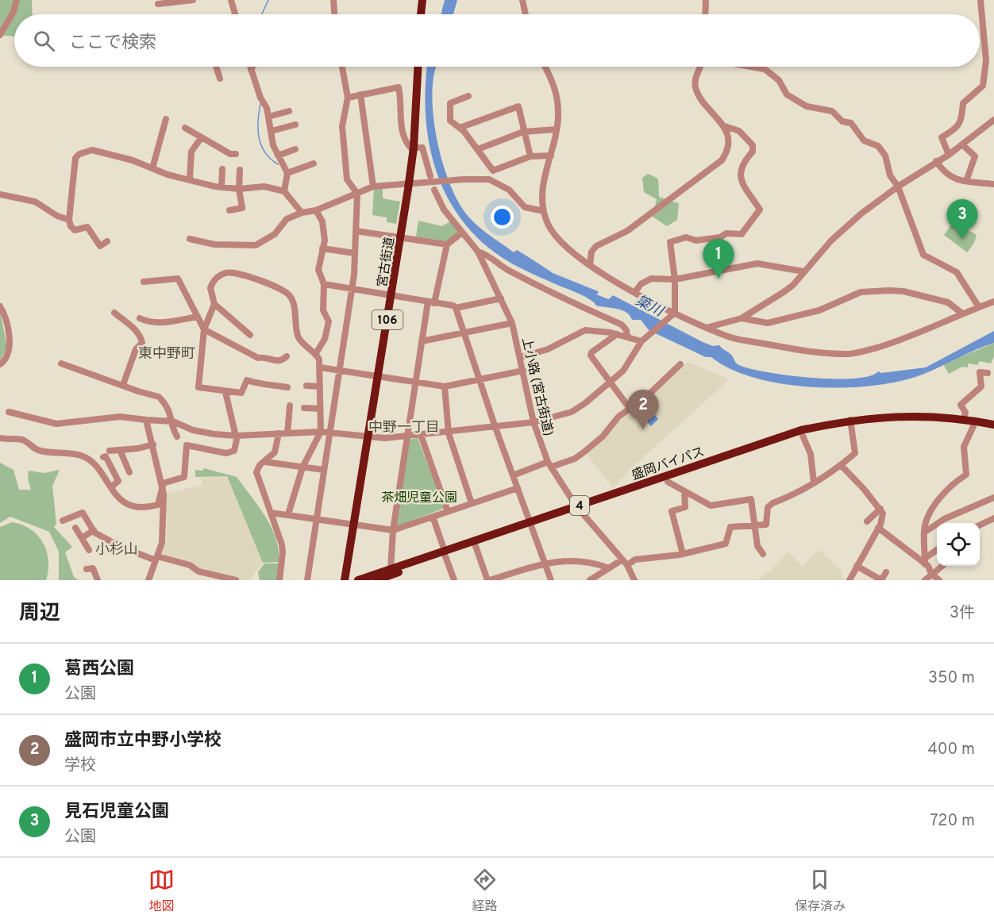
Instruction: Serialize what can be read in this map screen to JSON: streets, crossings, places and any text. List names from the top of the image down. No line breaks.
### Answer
{"streets":{"highway":["宮古街道","106","盛岡バイパス","4"],"street":["上小路 (宮古街道)"]},"crossings":[["上小路 (宮古街道)","盛岡バイパス"]],"districts":["東中野町","中野一丁目","小杉山"],"water":["簗川"],"parks":["茶畑児童公園"],"page":{"search":"ここで検索","pins":["3","1","2"],"heading":["周辺","3件"],"list":[{"mark":"1","name":"葛西公園","note":"公園","value":"350 m"},{"mark":"2","name":"盛岡市立中野小学校","note":"学校","value":"400 m"},{"mark":"3","name":"見石児童公園","note":"公園","value":"720 m"}],"nav":["地図","経路","保存済み"]}}
